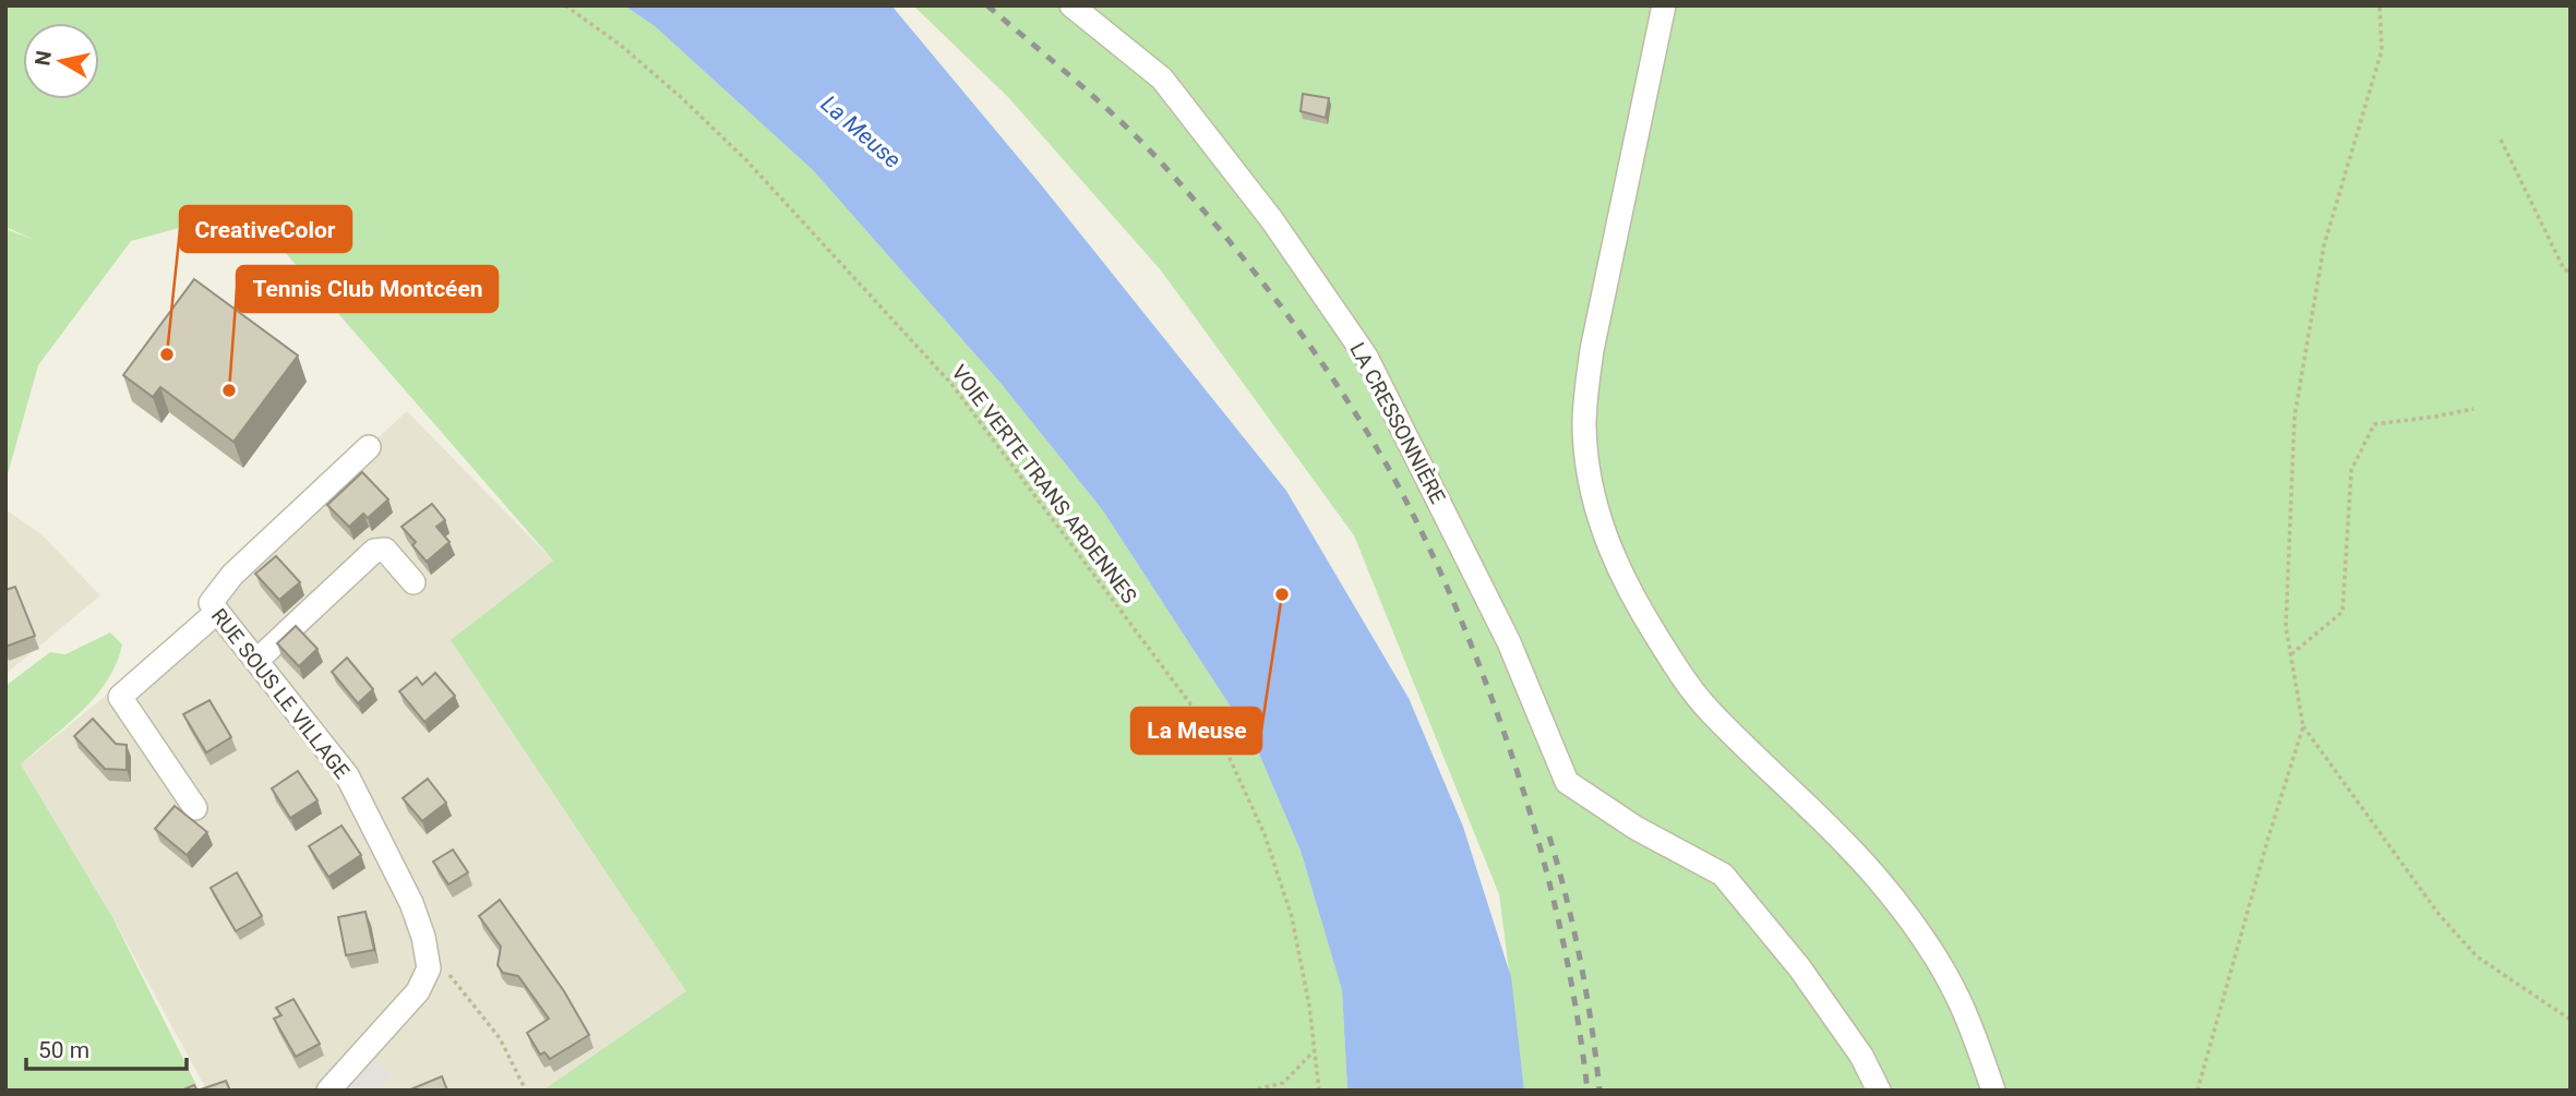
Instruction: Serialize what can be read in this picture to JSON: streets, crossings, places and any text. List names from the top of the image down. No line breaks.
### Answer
{"streets":{"street":["LA CRESSONNIÈRE","RUE SOUS LE VILLAGE"],"path":["VOIE VERTE TRANS ARDENNES"]},"water":["La Meuse"],"places":["CreativeColor","Tennis Club Montcéen","La Meuse"],"scale_bar":"50 m","north":"left"}
